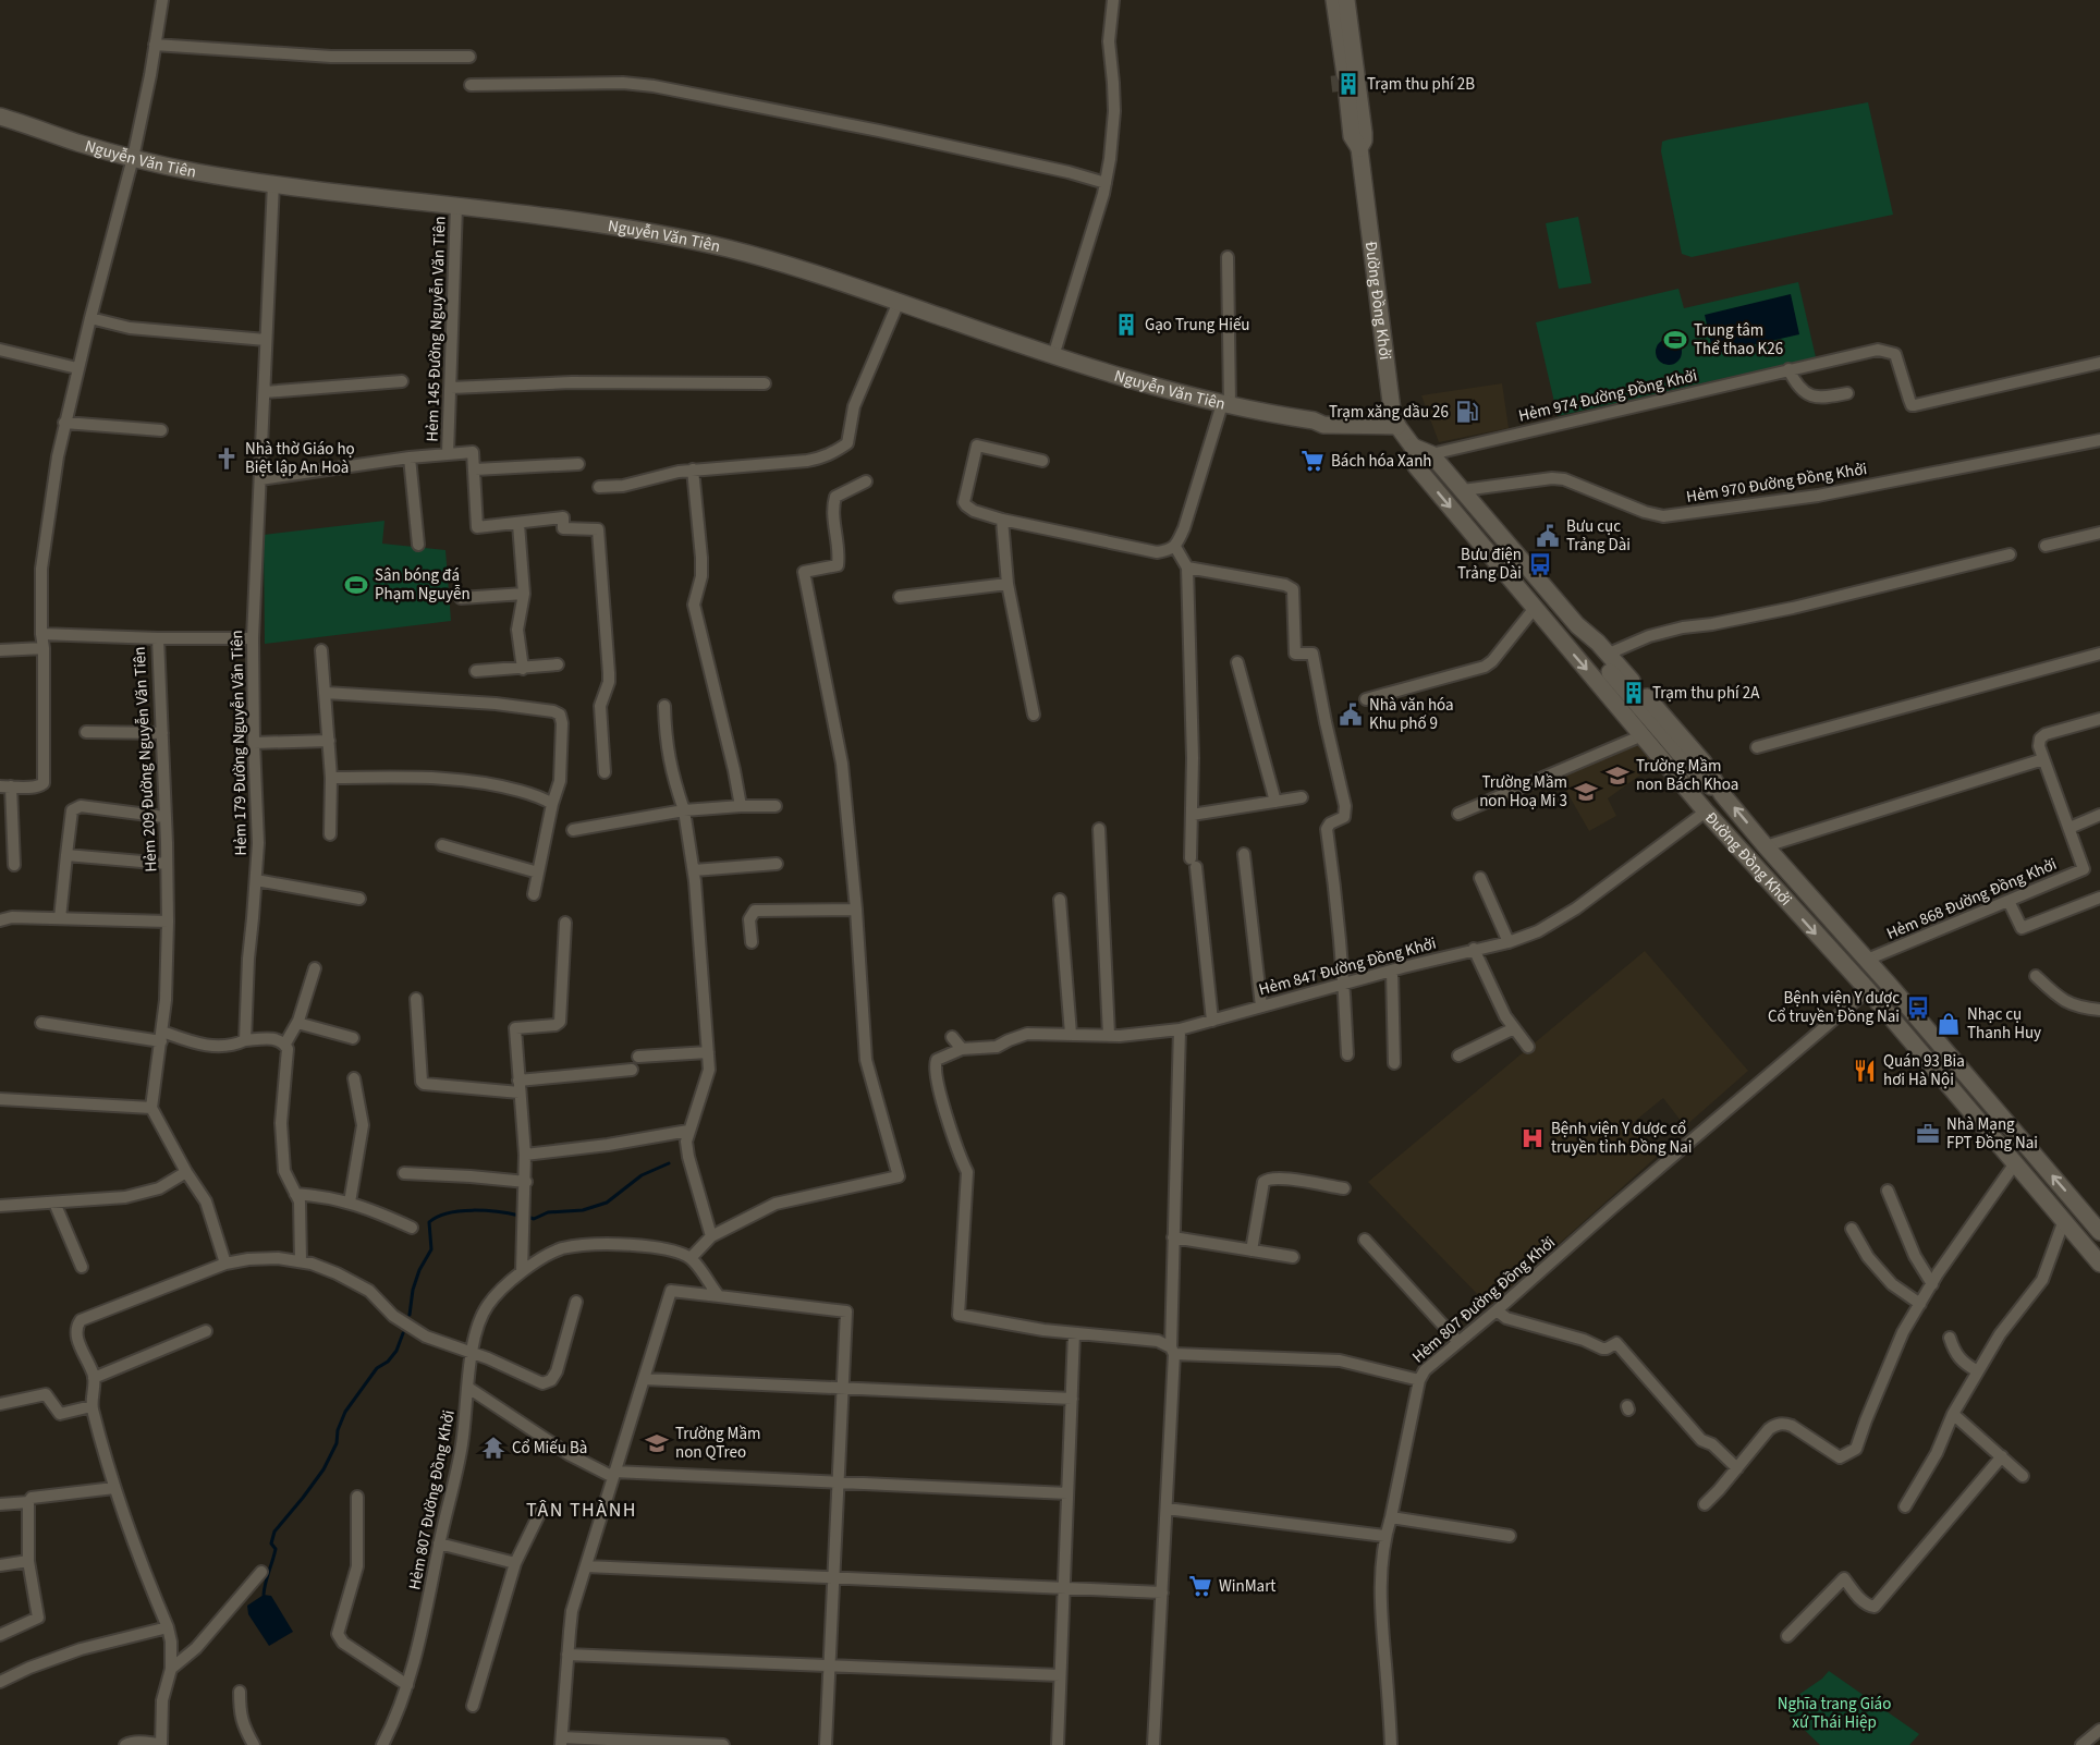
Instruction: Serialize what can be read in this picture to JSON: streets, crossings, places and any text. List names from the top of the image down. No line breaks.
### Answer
{"streets":{"main road":["Nguyễn Văn Tiên","Đường Đồng Khởi"],"street":["Hẻm 145 Đường Nguyễn Văn Tiên","Hẻm 974 Đường Đồng Khởi","Hẻm 970 Đường Đồng Khởi","Hẻm 179 Đường Nguyễn Văn Tiên","Hẻm 209 Đường Nguyễn Văn Tiên","Hẻm 868 Đường Đồng Khởi","Hẻm 847 Đường Đồng Khởi","Hẻm 807 Đường Đồng Khởi"]},"crossings":[["Nguyễn Văn Tiên","Đường Đồng Khởi"],["Nguyễn Văn Tiên","Hẻm 145 Đường Nguyễn Văn Tiên"],["Nguyễn Văn Tiên","Hẻm 179 Đường Nguyễn Văn Tiên"],["Đường Đồng Khởi","Hẻm 974 Đường Đồng Khởi"],["Đường Đồng Khởi","Hẻm 970 Đường Đồng Khởi"],["Đường Đồng Khởi","Hẻm 868 Đường Đồng Khởi"],["Đường Đồng Khởi","Hẻm 847 Đường Đồng Khởi"],["Đường Đồng Khởi","Hẻm 807 Đường Đồng Khởi"],["Hẻm 847 Đường Đồng Khởi","Hẻm 807 Đường Đồng Khởi"]],"districts":["TÂN THÀNH"],"parks":["Nghĩa trang Giáo xứ Thái Hiệp"],"places":{"building":["Trạm thu phí 2B","Gạo Trung Hiếu","Trạm thu phí 2A"],"sports":["Trung tâm Thể thao K26","Sân bóng đá Phạm Nguyễn"],"fuel station":["Trạm xăng dầu 26"],"church":["Nhà thờ Giáo họ Biệt lập An Hoà"],"supermarket":["Bách hóa Xanh","WinMart"],"public building":["Bưu cục Trảng Dài","Nhà văn hóa Khu phố 9"],"bus stop":["Bưu điện Trảng Dài","Bệnh viện Y dược Cổ truyền Đồng Nai"],"school or university":["Trường Mầm non Bách Khoa","Trường Mầm non Hoạ Mi 3","Trường Mầm non QTreo"],"shop":["Nhạc cụ Thanh Huy"],"restaurant":["Quán 93 Bia hơi Hà Nội"],"office":["Nhà Mạng FPT Đồng Nai"],"hospital":["Bệnh viện Y dược cổ truyền tỉnh Đồng Nai"],"temple":["Cổ Miếu Bà"]}}
